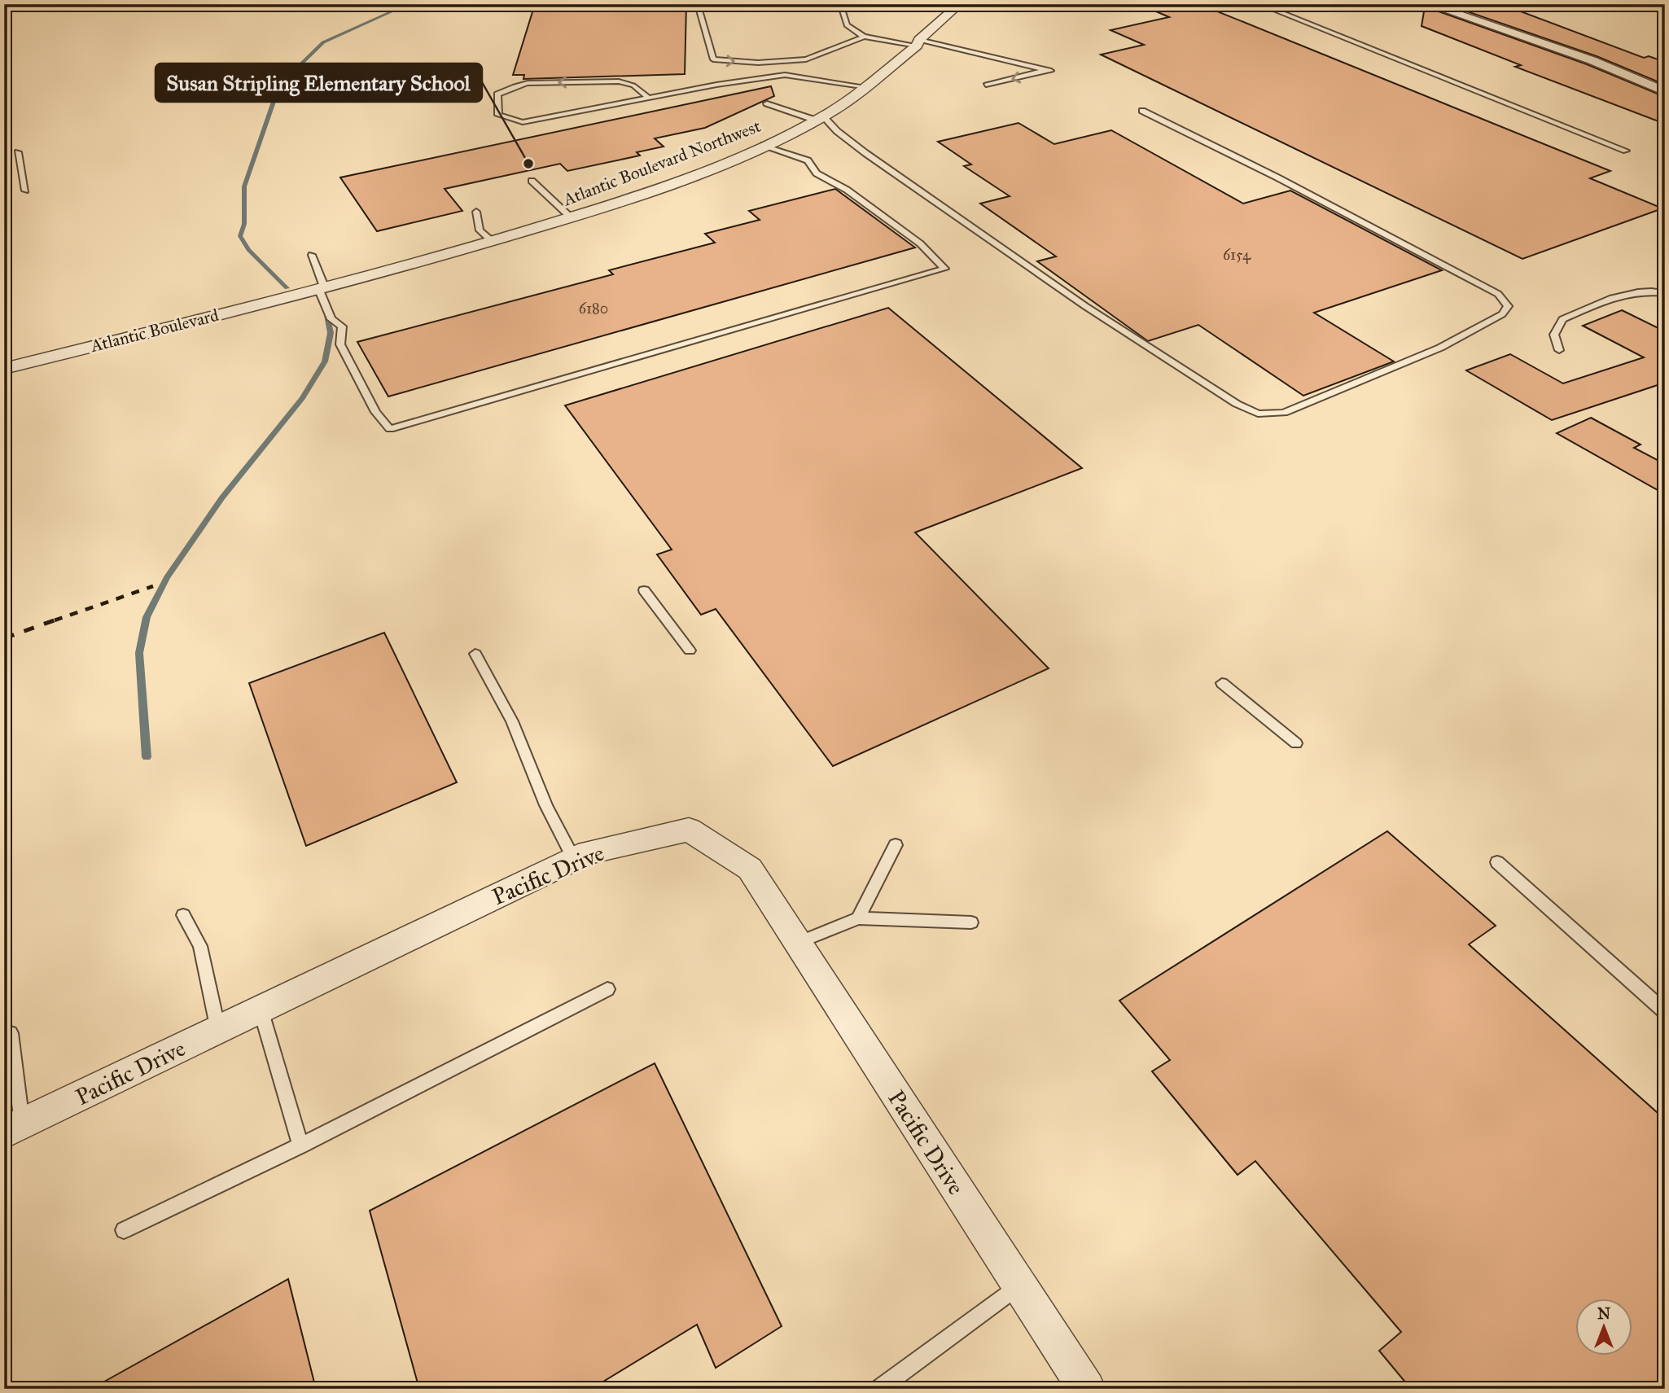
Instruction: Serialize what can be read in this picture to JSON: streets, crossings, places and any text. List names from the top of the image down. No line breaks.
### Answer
{"streets":{"street":["Atlantic Boulevard Northwest","Atlantic Boulevard","Pacific Drive"]},"crossings":[["Atlantic Boulevard Northwest","Atlantic Boulevard"]],"places":["Susan Stripling Elementary School"],"house_numbers":["6154","6180"],"north":"top"}
